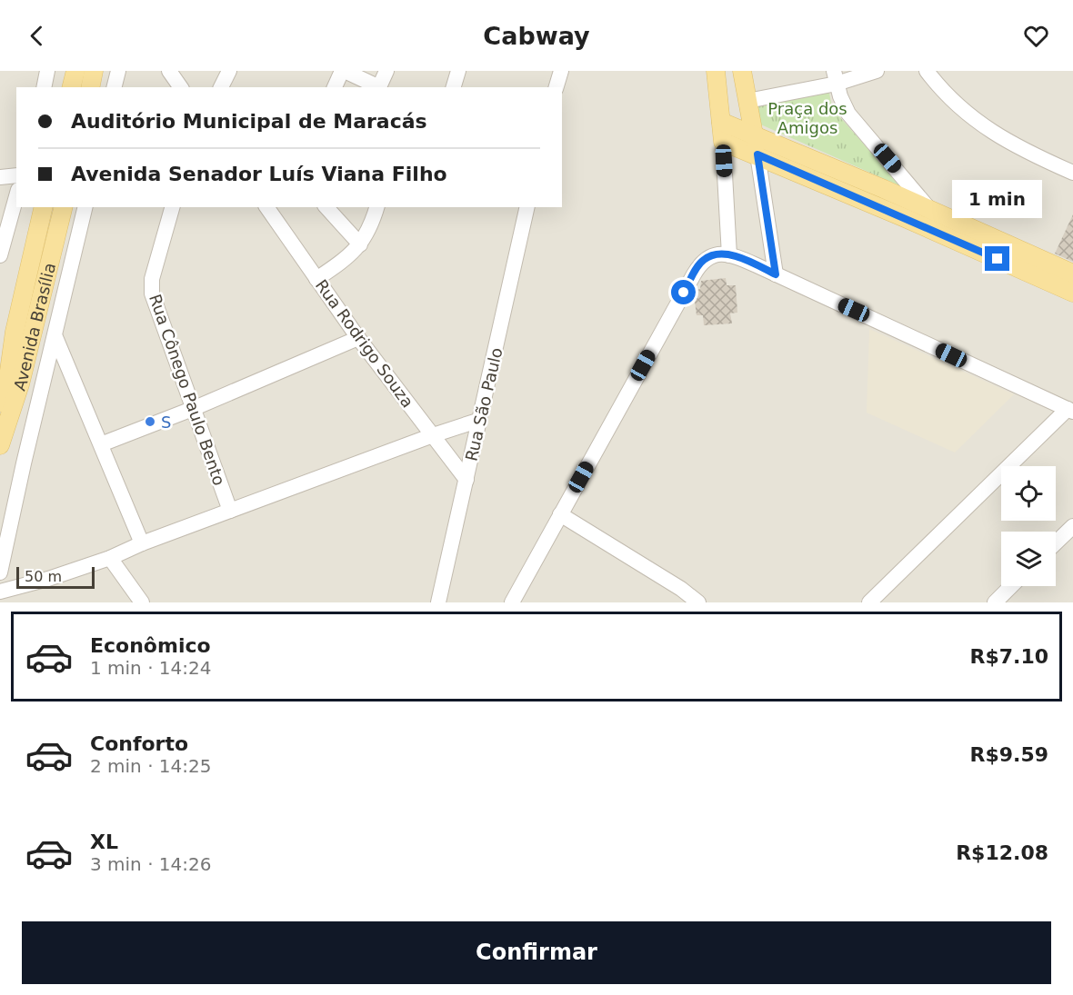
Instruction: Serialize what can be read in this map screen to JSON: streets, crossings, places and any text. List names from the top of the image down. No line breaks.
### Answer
{"streets":{"main road":["Avenida Brasília"],"street":["Rua Rodrigo Souza","Rua Cônego Paulo Bento","Rua São Paulo"]},"crossings":[["Rua Rodrigo Souza","Rua São Paulo"]],"parks":["Praça dos Amigos"],"places":["S"],"scale_bar":"50 m","page":{"header":"Cabway","banner":["Auditório Municipal de Maracás","Avenida Senador Luís Viana Filho"],"bubble":"1 min","scale":"50 m","list":[{"name":"Econômico","note":"1 min · 14:24","value":"R$7.10"},{"name":"Conforto","note":"2 min · 14:25","value":"R$9.59"},{"name":"XL","note":"3 min · 14:26","value":"R$12.08"}],"buttons":"Confirmar"}}
